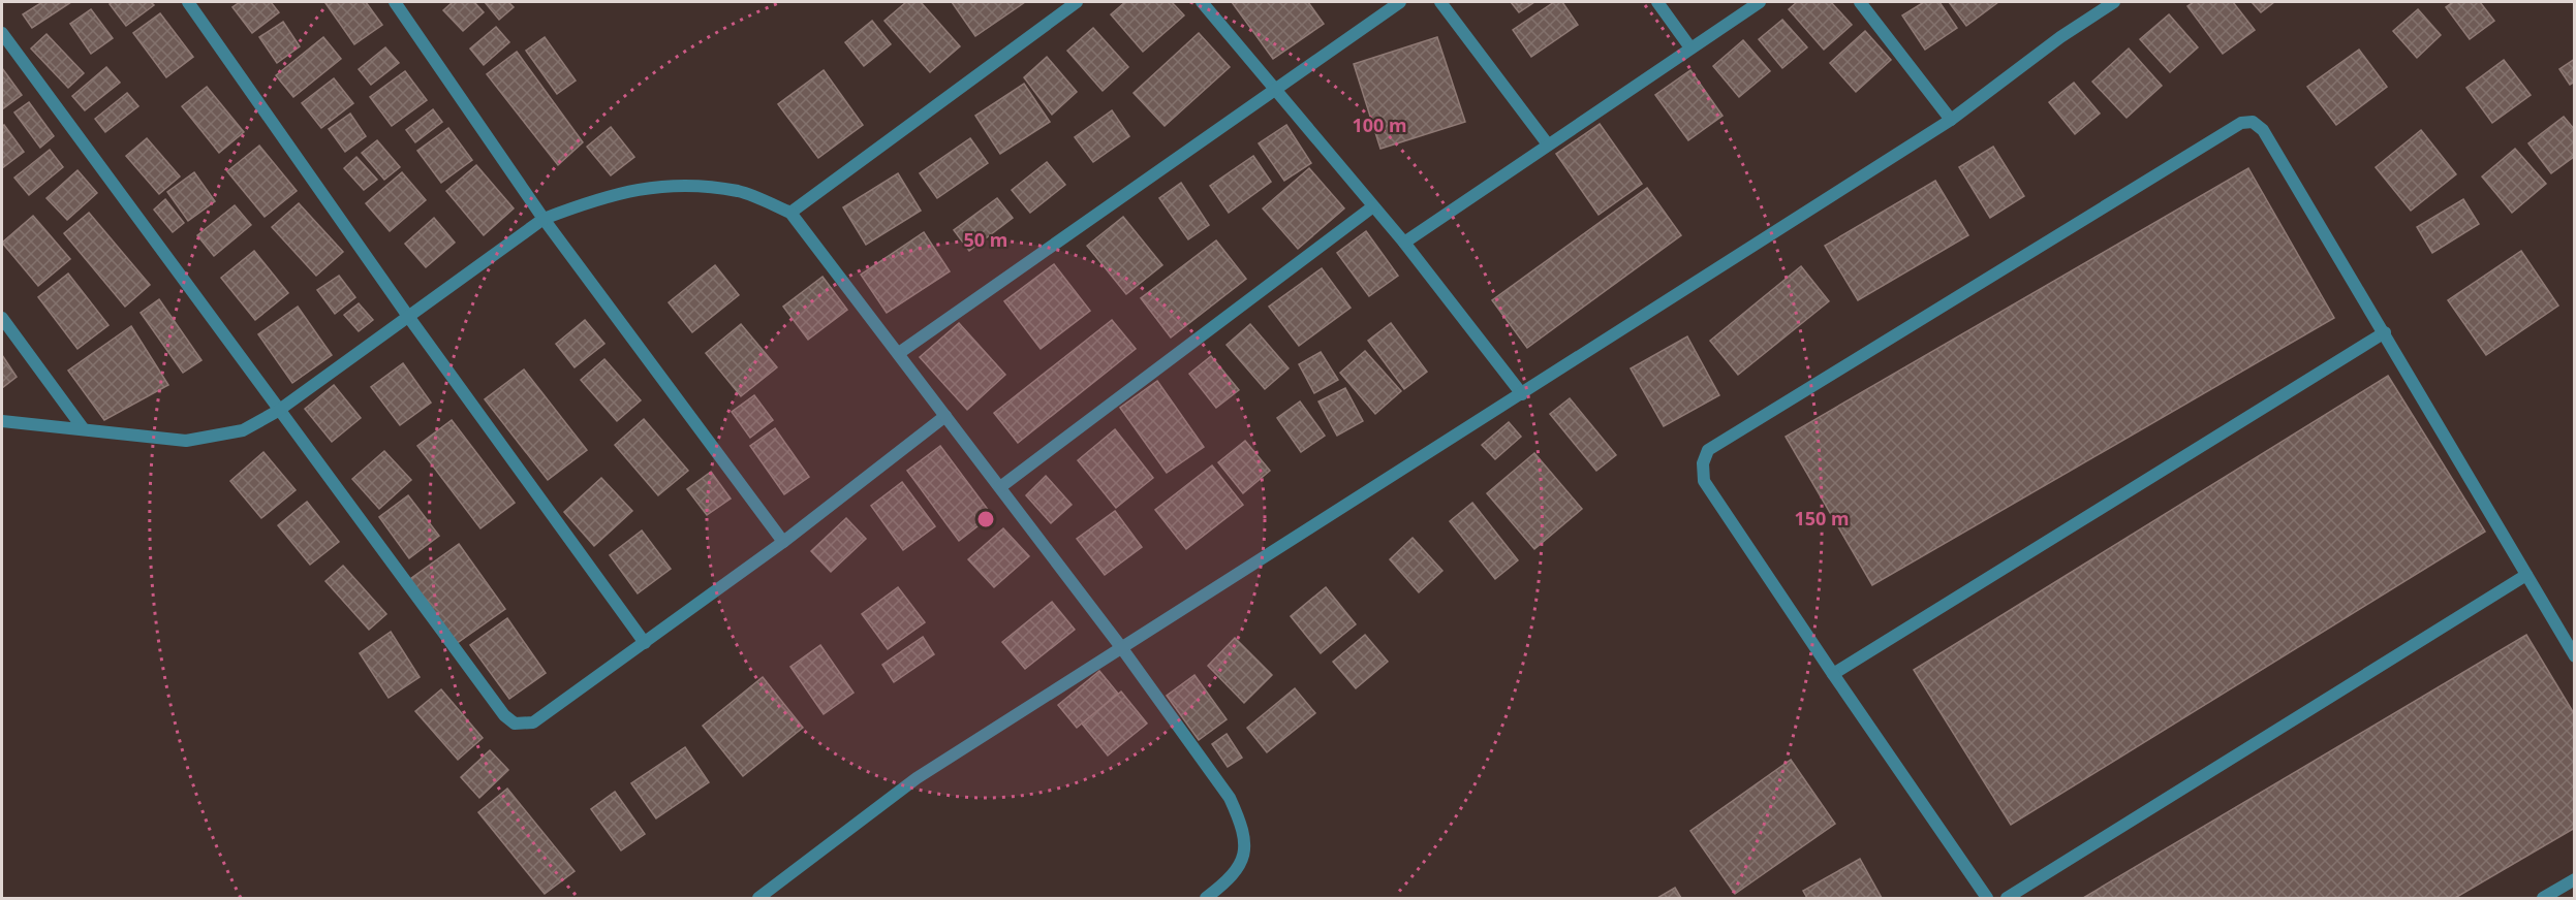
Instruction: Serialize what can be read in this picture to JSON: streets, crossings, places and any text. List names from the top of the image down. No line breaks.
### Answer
{"rings":["100 m","50 m","150 m"]}
